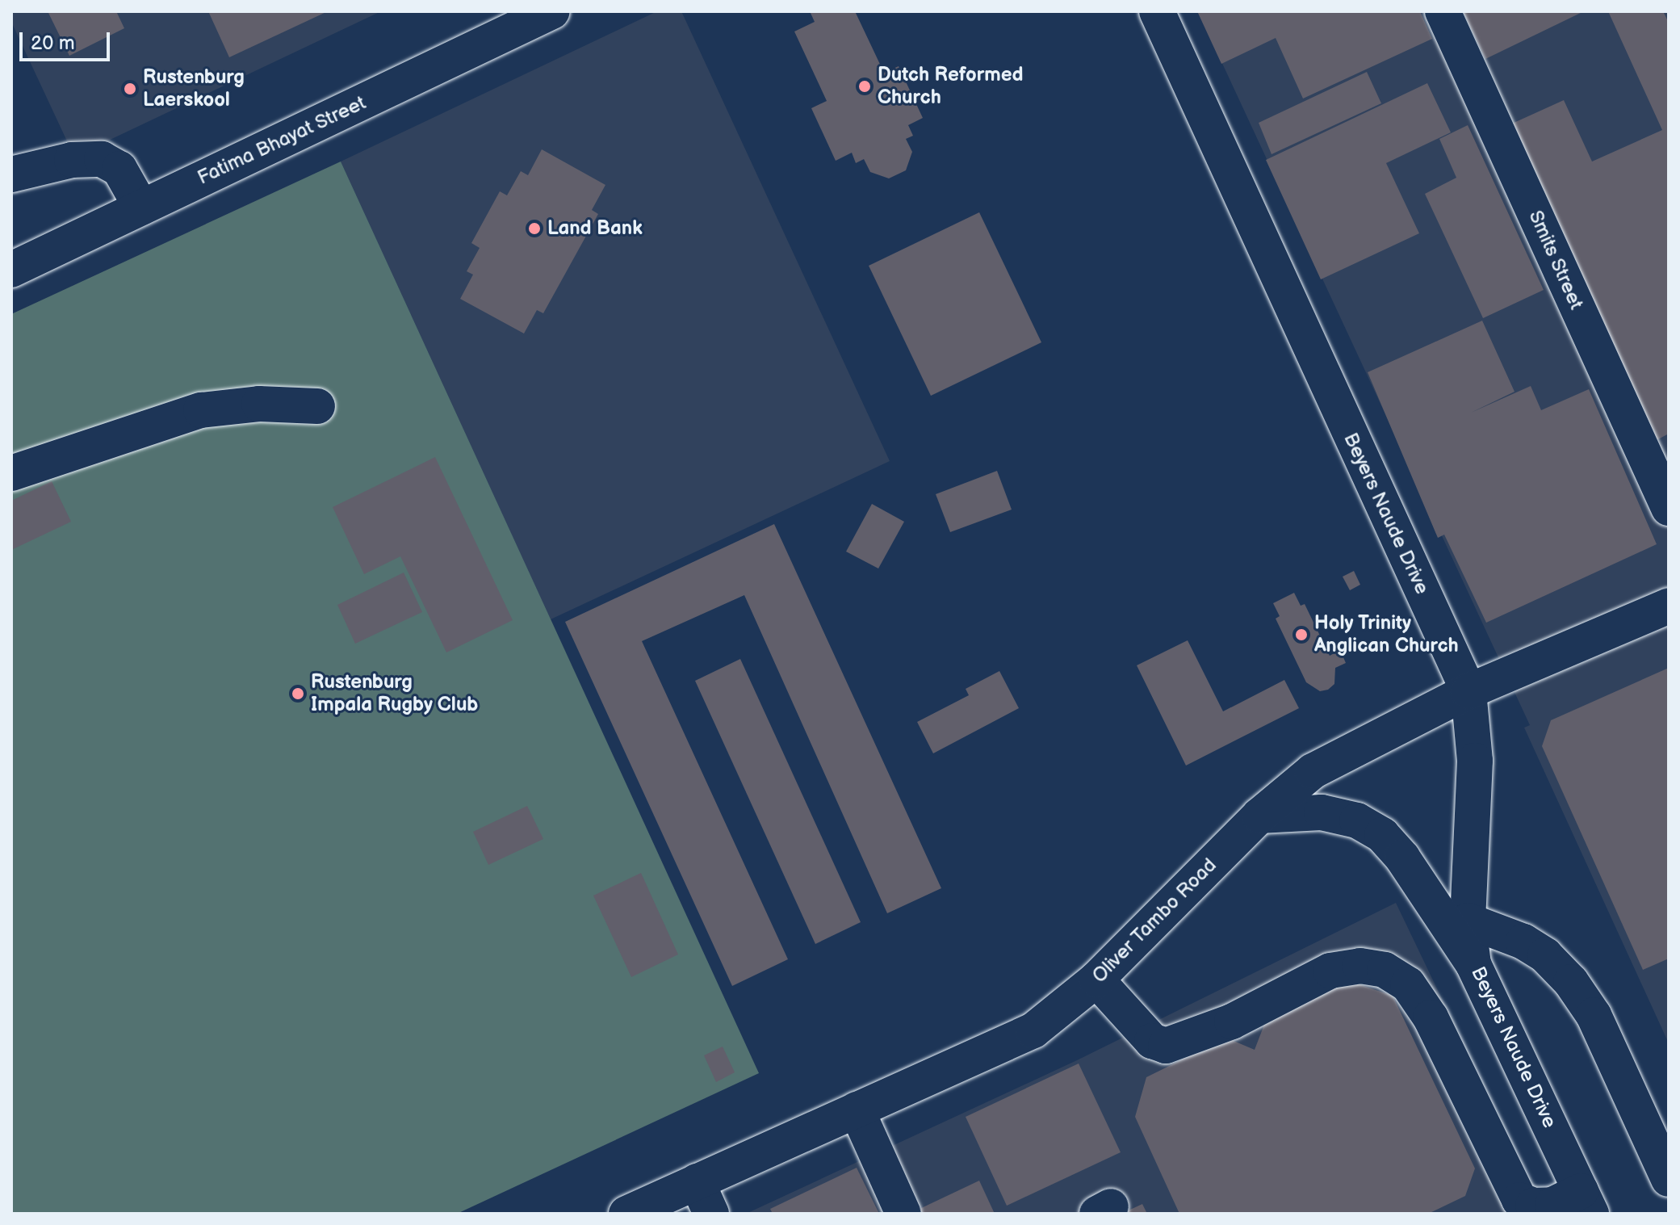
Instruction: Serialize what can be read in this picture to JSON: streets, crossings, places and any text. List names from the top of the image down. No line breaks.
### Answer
{"streets":{"street":["Fatima Bhayat Street","Smits Street","Beyers Naude Drive","Oliver Tambo Road"]},"crossings":[["Beyers Naude Drive","Oliver Tambo Road"]],"places":["Dutch Reformed Church","Rustenburg Laerskool","Land Bank","Holy Trinity Anglican Church","Rustenburg Impala Rugby Club"],"scale_bar":"20 m"}
